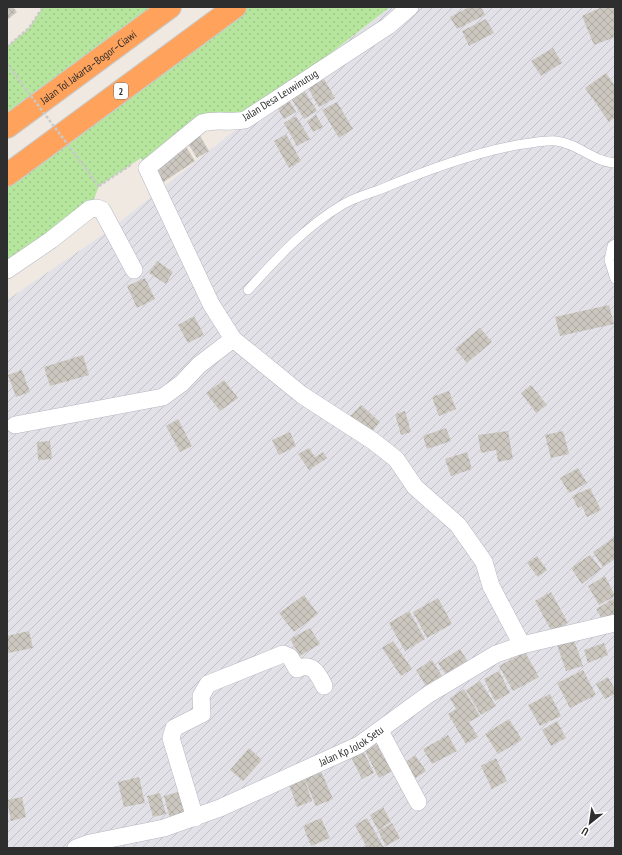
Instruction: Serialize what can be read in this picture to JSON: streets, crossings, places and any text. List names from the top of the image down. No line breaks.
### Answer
{"streets":{"highway":["Jalan Tol Jakarta–Bogor–Ciawi","2"],"street":["Jalan Desa Leuwinutug","Jalan Kp Jolok Setu"]},"north":"bottom left"}
